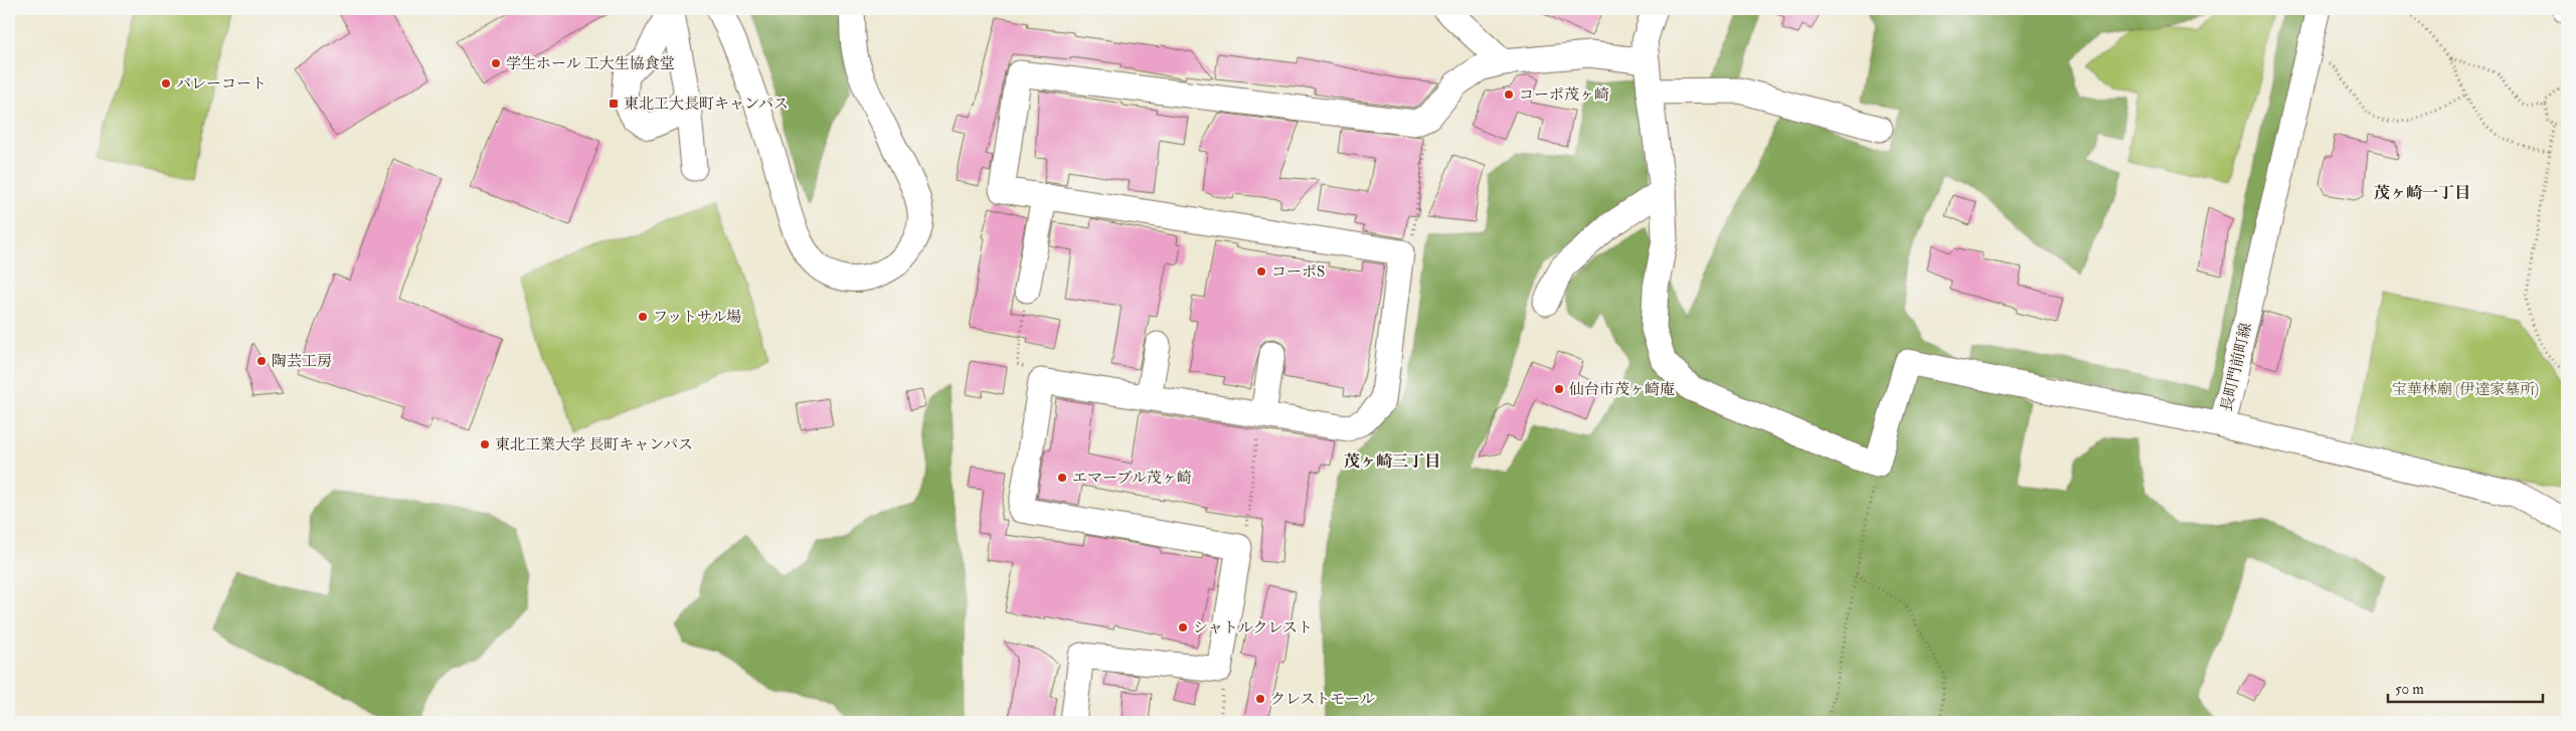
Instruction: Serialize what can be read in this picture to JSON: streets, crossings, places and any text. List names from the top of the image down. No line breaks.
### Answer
{"streets":{"street":["長町門前町線"]},"districts":["茂ヶ崎一丁目","茂ヶ崎三丁目"],"parks":["宝華林廟 (伊達家墓所)"],"places":{"other":["学生ホール 工大生協食堂","バレーコート","コーポ茂ヶ崎","コーポS","フットサル場","陶芸工房","仙台市茂ヶ崎庵","東北工業大学 長町キャンパス","エマーブル茂ヶ崎","シャトルクレスト","クレストモール"],"transit":["東北工大長町キャンパス"]},"scale_bar":"50 m"}
